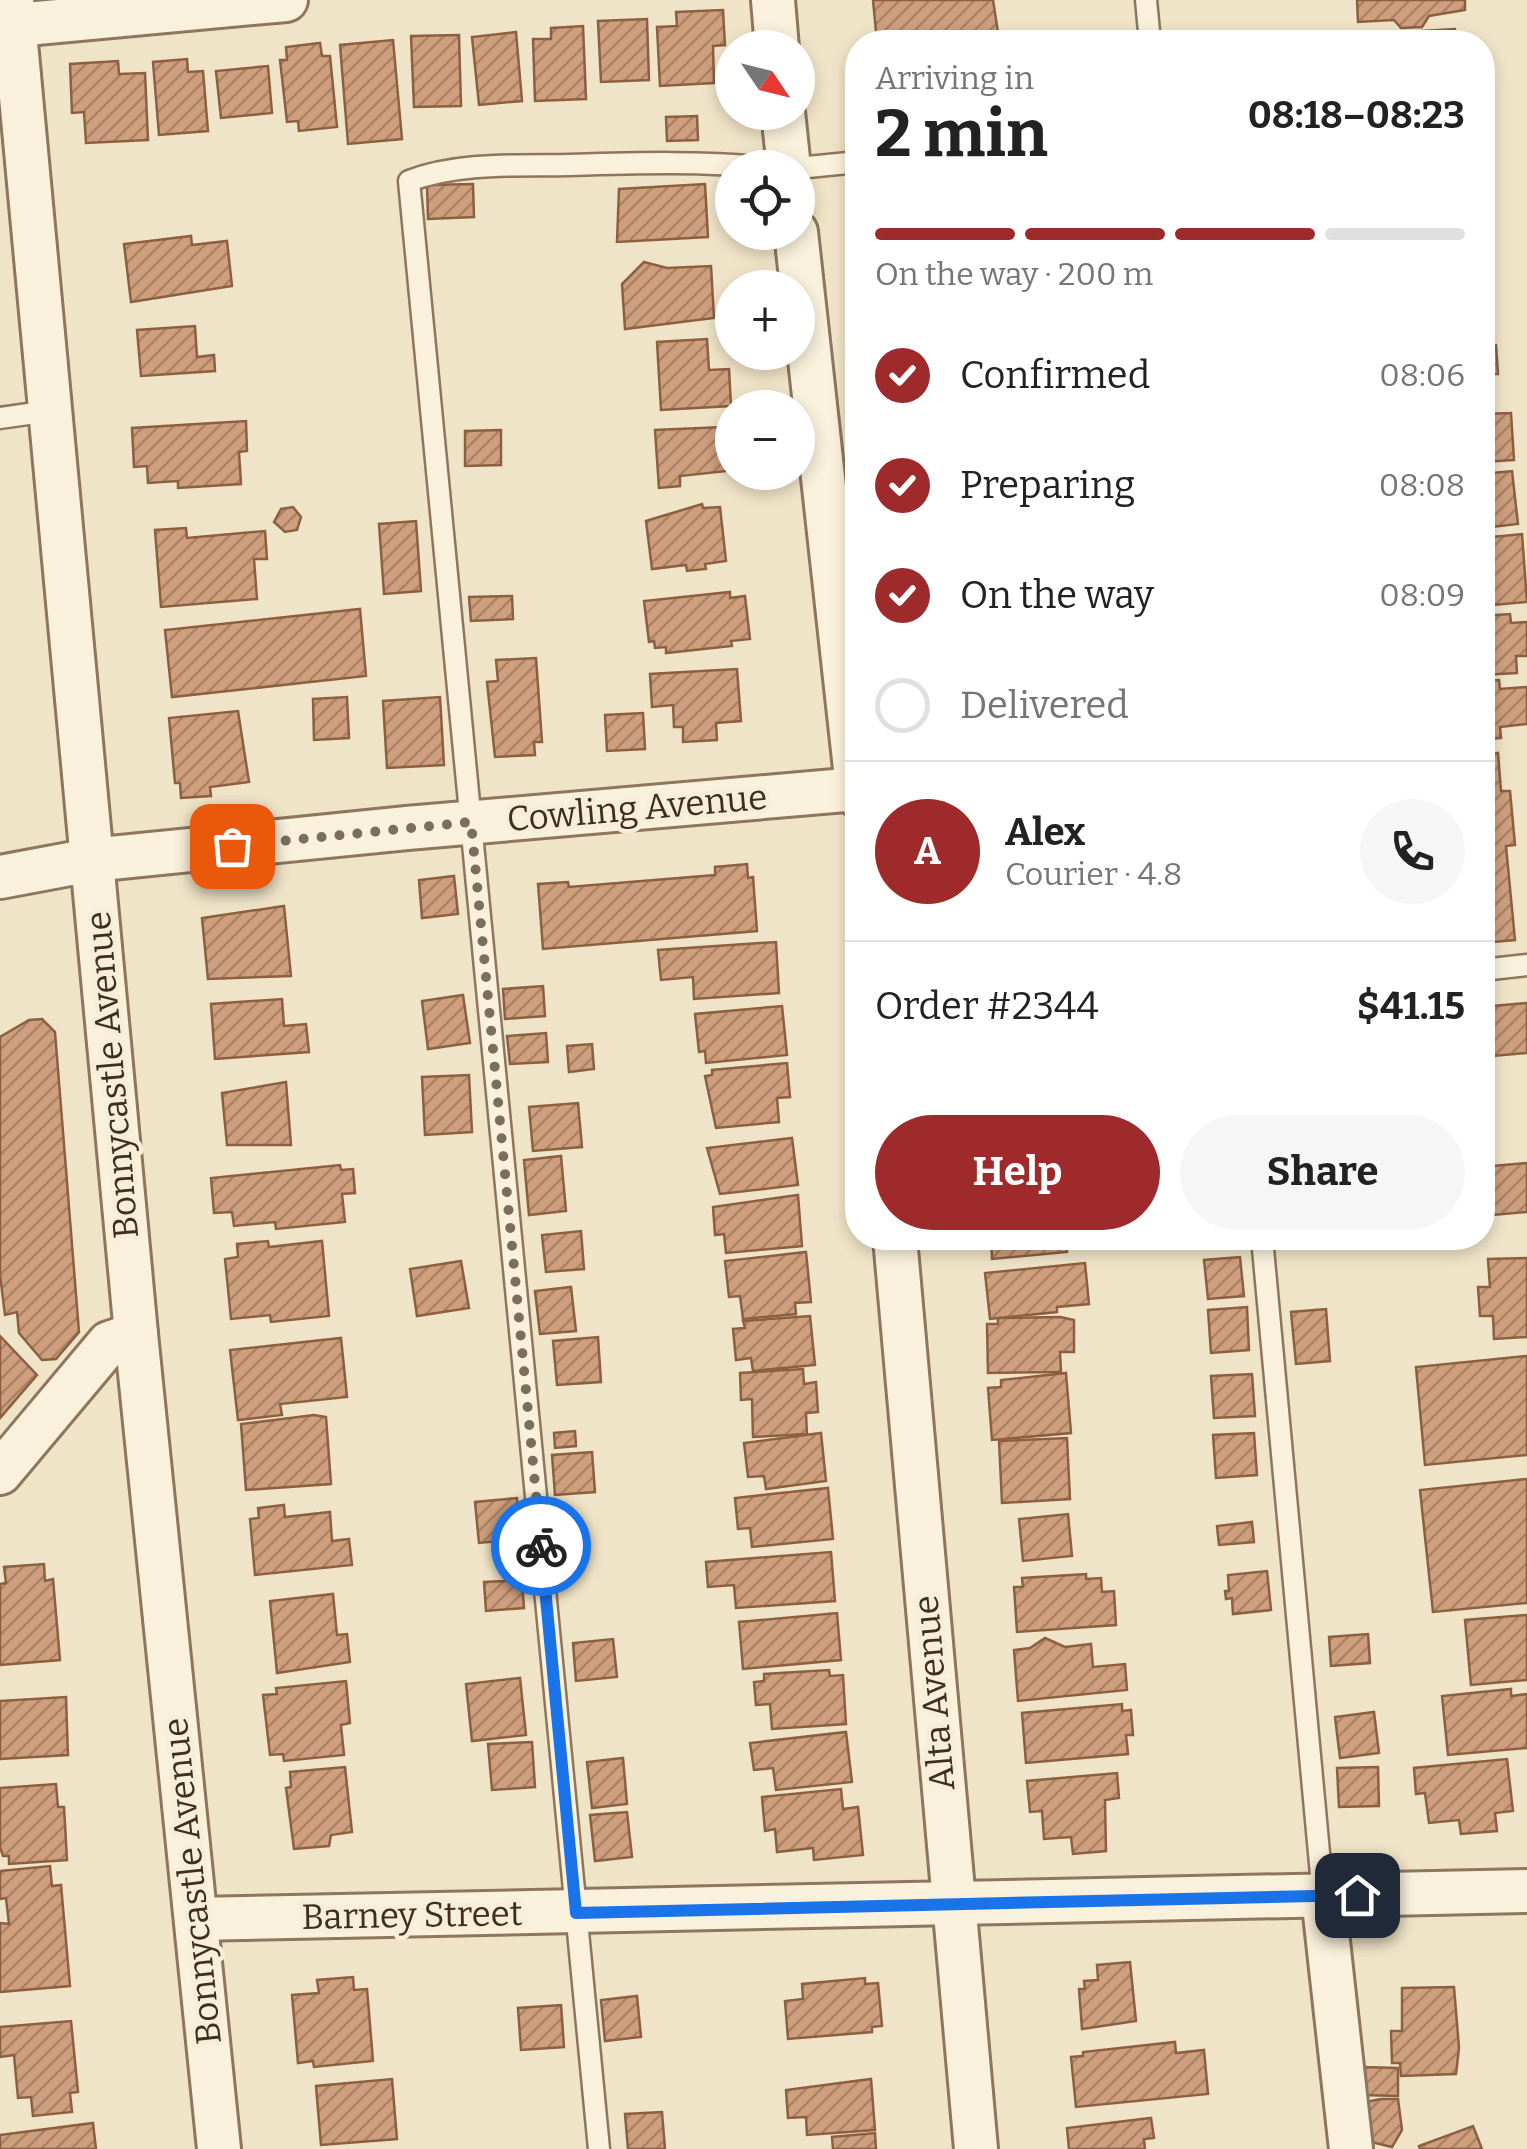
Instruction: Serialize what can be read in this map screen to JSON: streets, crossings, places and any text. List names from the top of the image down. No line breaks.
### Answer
{"streets":{"street":["Cowling Avenue","Bonnycastle Avenue","Alta Avenue","Barney Street"]},"crossings":[["Cowling Avenue","Bonnycastle Avenue"],["Bonnycastle Avenue","Barney Street"],["Alta Avenue","Barney Street"]],"north":"bottom right","page":{"map_buttons":["+","−"],"heading":["2 min","Arriving in","08:18–08:23"],"panel":["Alex","Courier · 4.8","Order #2344","$41.15"],"bar":"On the way · 200 m","list":[["Confirmed","08:06"],["Preparing","08:08"],["On the way","08:09"],"Delivered"],"round":"A","buttons":["Help","Share"]}}
